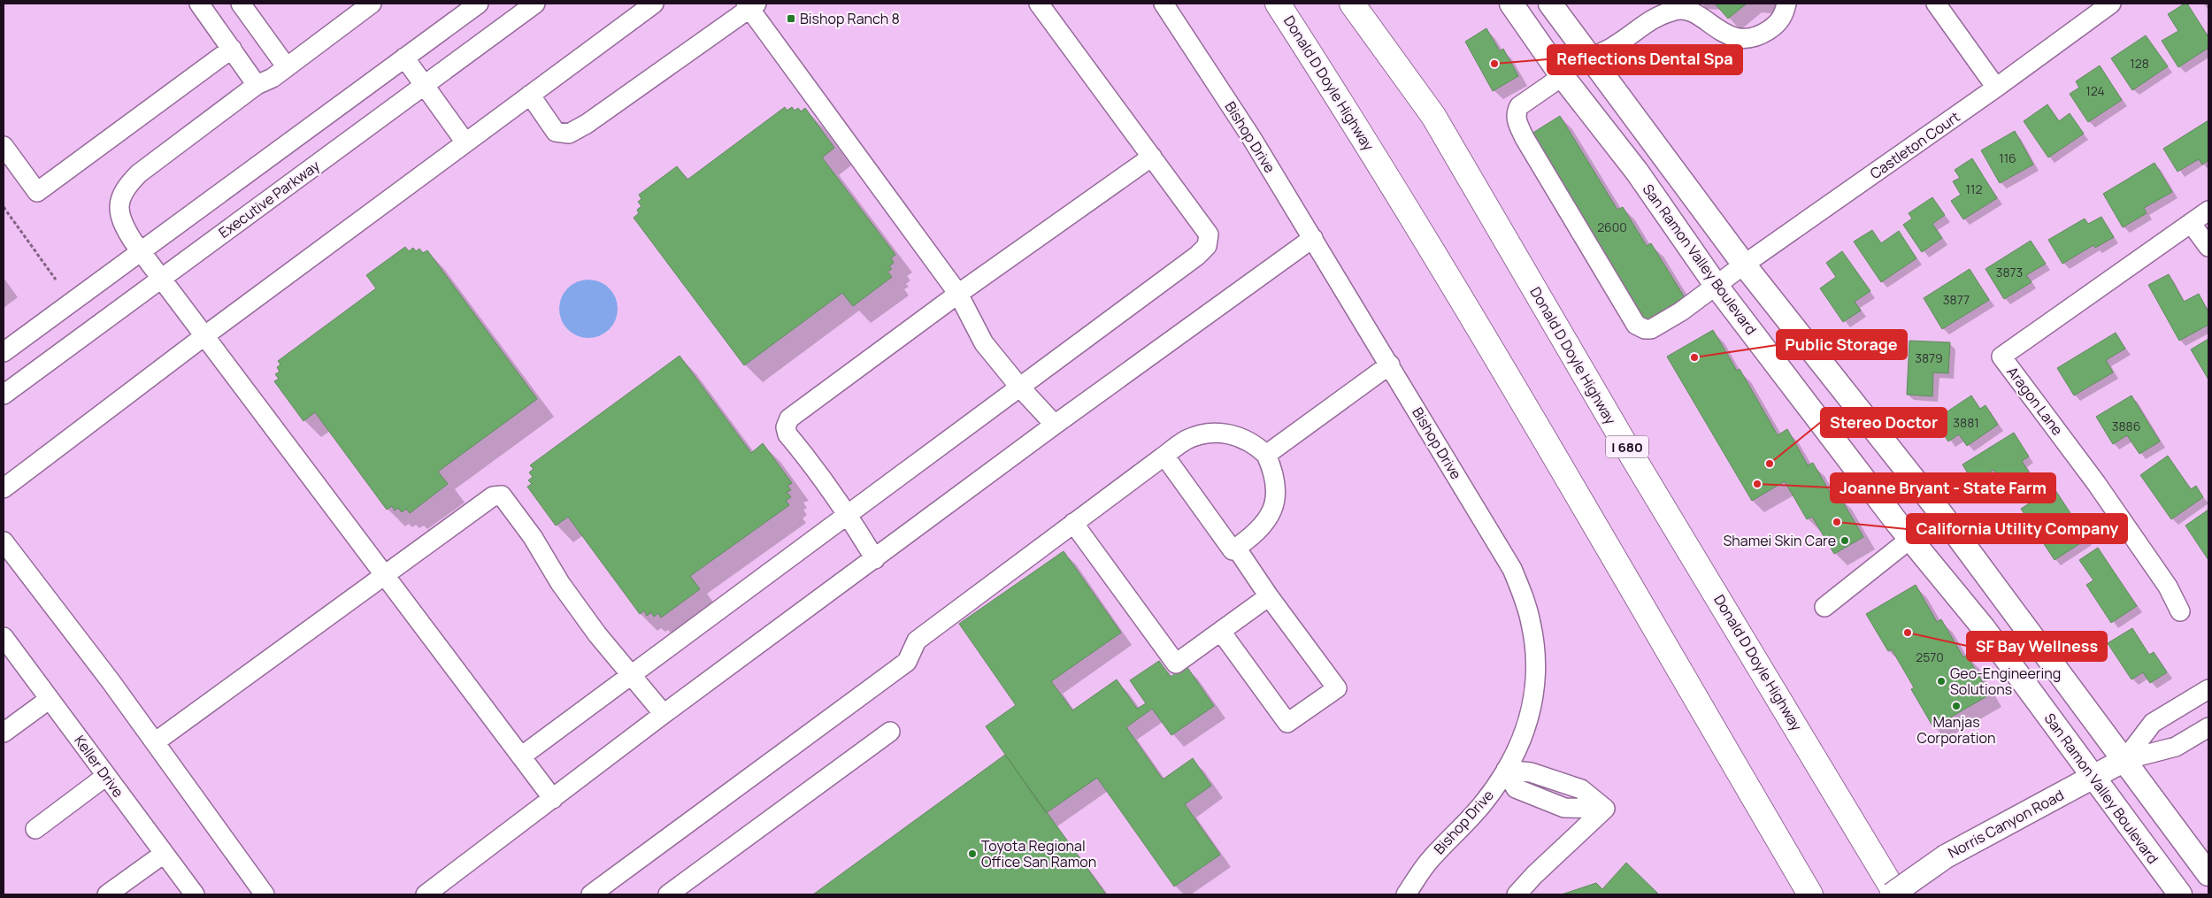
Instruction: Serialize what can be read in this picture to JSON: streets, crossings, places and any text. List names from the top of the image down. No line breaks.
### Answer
{"streets":{"highway":["Donald D Doyle Highway","I 680"],"main road":["San Ramon Valley Boulevard","Norris Canyon Road"],"street":["Bishop Drive","Castleton Court","Executive Parkway","Aragon Lane","Keller Drive"]},"crossings":[["Castleton Court","San Ramon Valley Boulevard"],["San Ramon Valley Boulevard","Norris Canyon Road"]],"places":{"transit":["Bishop Ranch 8"],"other":["Reflections Dental Spa","Public Storage","Stereo Doctor","Joanne Bryant - State Farm","California Utility Company","Shamei Skin Care","SF Bay Wellness","Geo-Engineering Solutions","Manjas Corporation","Toyota Regional Office San Ramon"]},"house_numbers":["128","124","116","112","2600","3873","3877","3879","3881","3886","2570"]}
